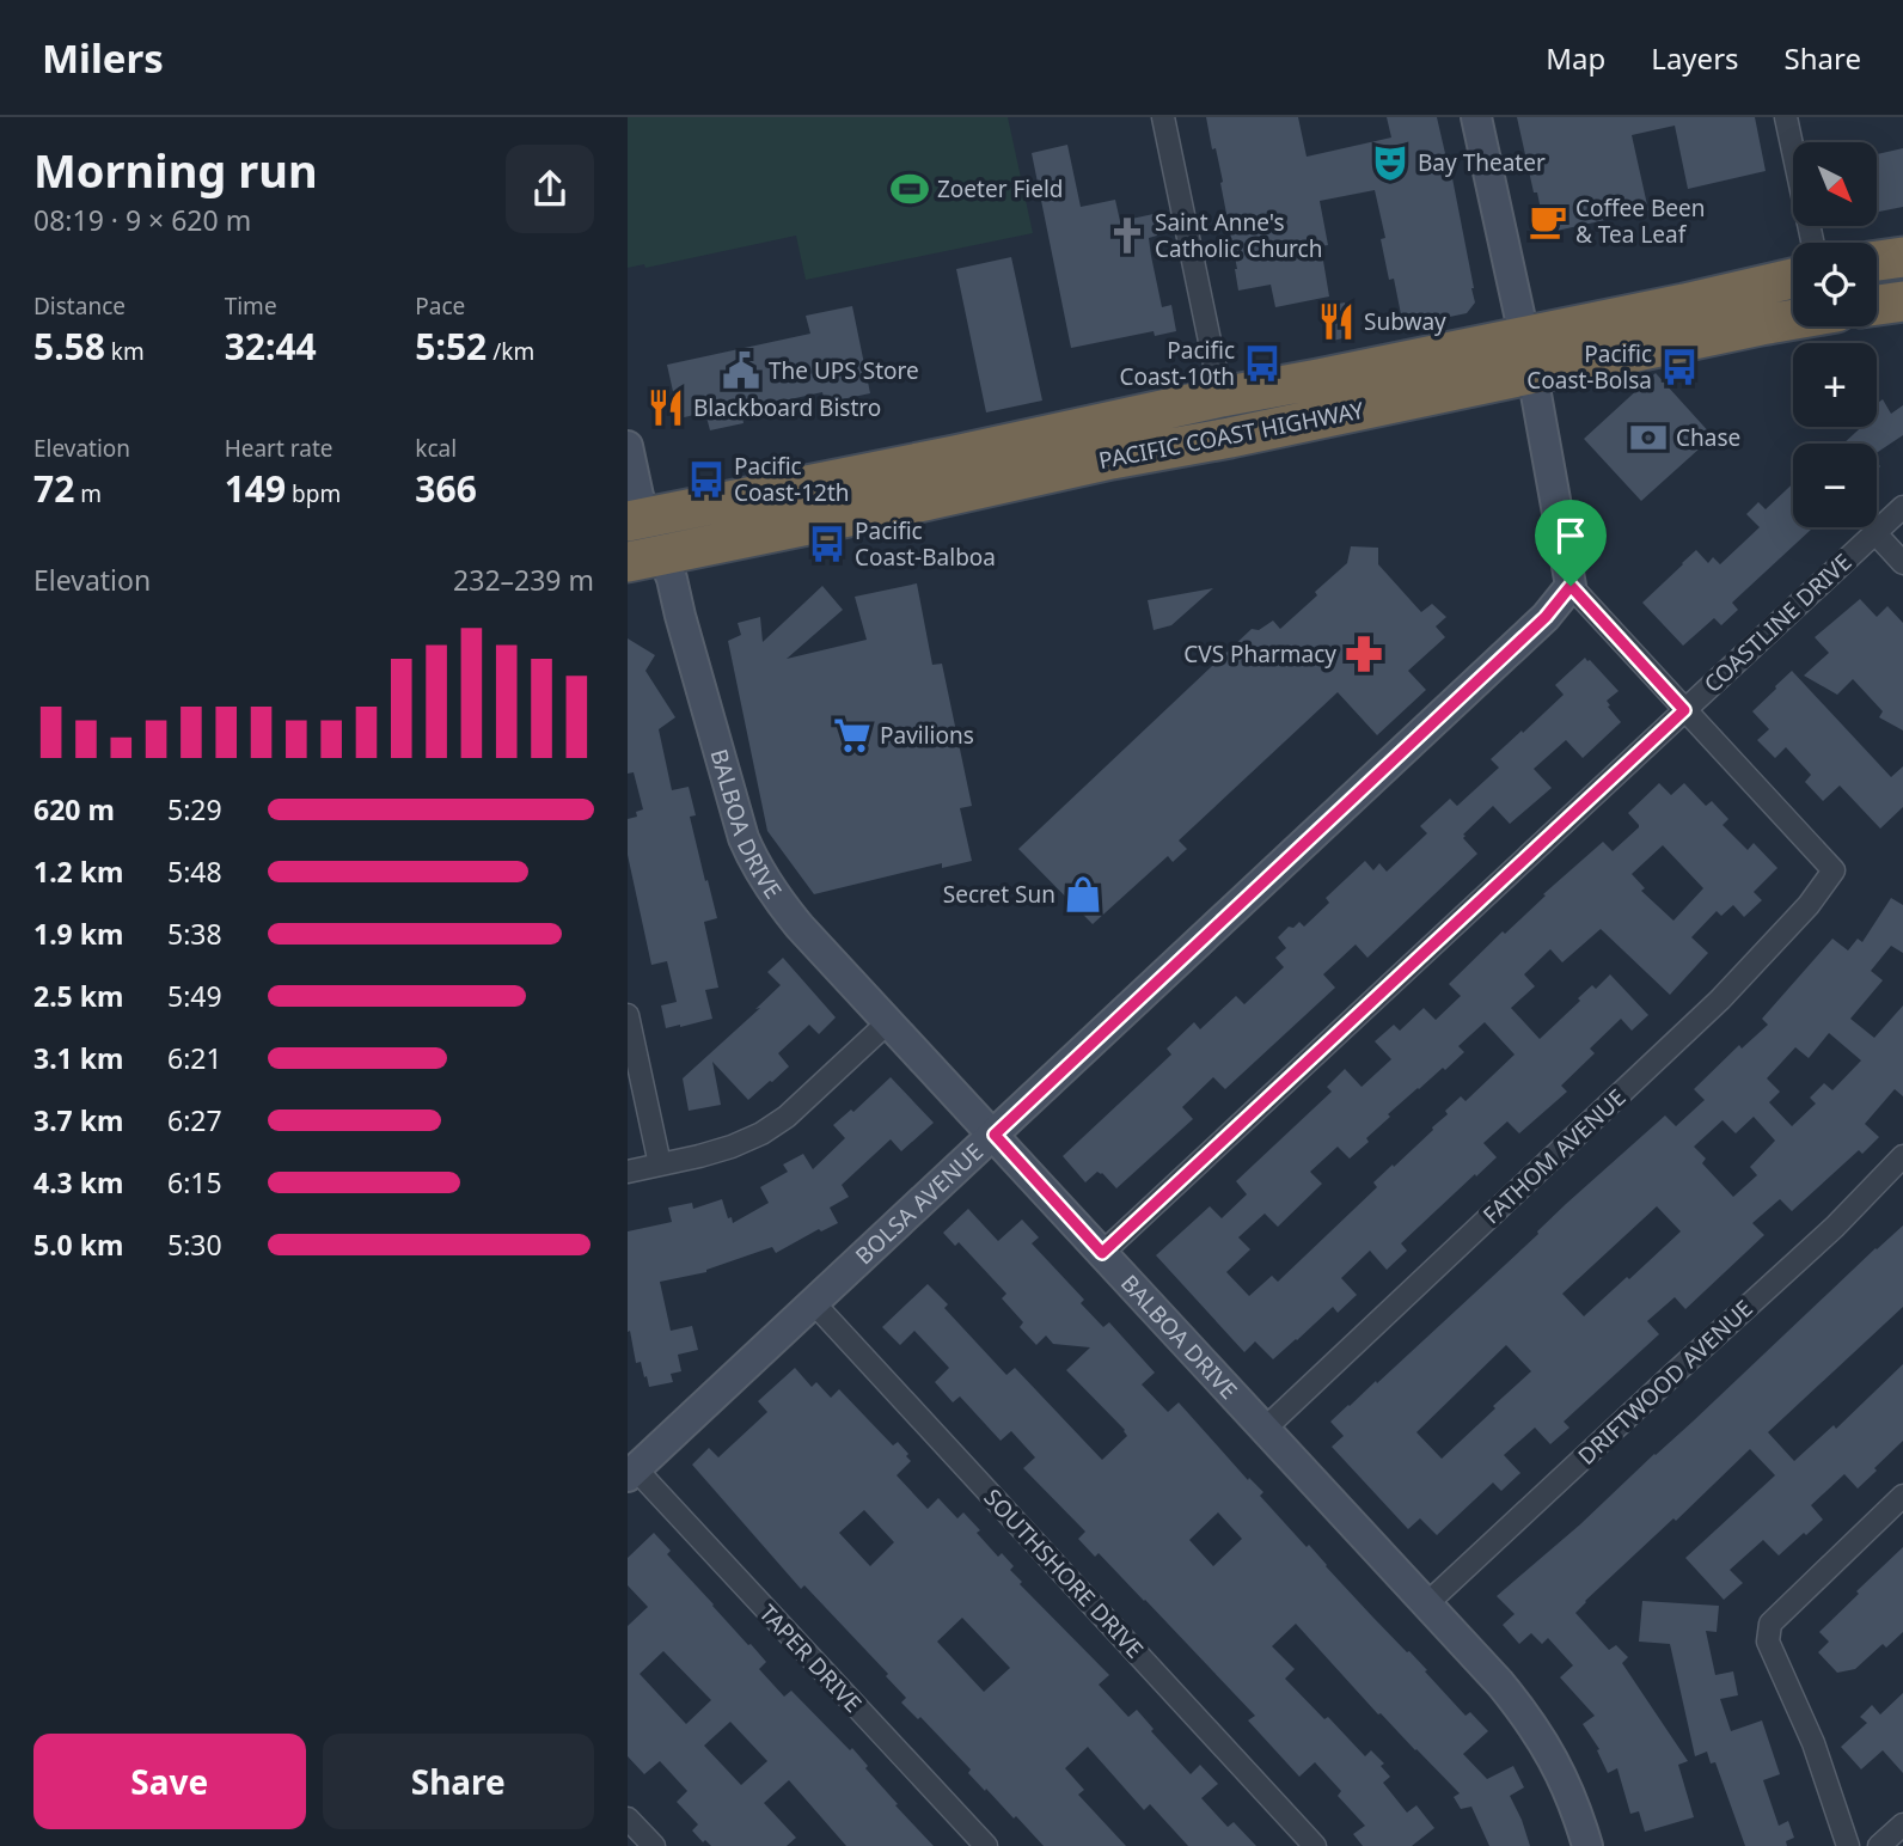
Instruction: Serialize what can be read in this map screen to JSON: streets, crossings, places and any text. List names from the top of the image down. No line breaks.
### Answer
{"streets":{"highway":["PACIFIC COAST HIGHWAY"],"main road":["BALBOA DRIVE","BOLSA AVENUE"],"street":["COASTLINE DRIVE","FATHOM AVENUE","DRIFTWOOD AVENUE","SOUTHSHORE DRIVE","TAPER DRIVE"]},"crossings":[["PACIFIC COAST HIGHWAY","BALBOA DRIVE"],["COASTLINE DRIVE","BALBOA DRIVE"],["COASTLINE DRIVE","FATHOM AVENUE"],["BALBOA DRIVE","FATHOM AVENUE"],["BALBOA DRIVE","BOLSA AVENUE"],["BALBOA DRIVE","DRIFTWOOD AVENUE"],["BOLSA AVENUE","SOUTHSHORE DRIVE"],["BOLSA AVENUE","TAPER DRIVE"]],"places":{"theatre":["Bay Theater"],"sports":["Zoeter Field"],"cafe":["Coffee Been & Tea Leaf"],"church":["Saint Anne's Catholic Church"],"restaurant":["Subway","Blackboard Bistro"],"bus stop":["Pacific Coast-10th","Pacific Coast-Bolsa","Pacific Coast-12th","Pacific Coast-Balboa"],"public building":["The UPS Store"],"bank":["Chase"],"pharmacy":["CVS Pharmacy"],"supermarket":["Pavilions"],"shop":["Secret Sun"]},"north":"bottom right","page":{"header":"Milers","nav":["Map","Layers","Share"],"heading":["Morning run","08:19 · 9 × 620 m"],"map_buttons":["+","−"],"stats":[["Distance","5.58 km"],["Time","32:44"],["Pace","5:52 /km"],["Elevation","72 m"],["Heart rate","149 bpm"],["kcal","366"]],"chart":["Elevation","232–239 m"],"list":[{"name":"620 m","note":"5:29"},{"name":"1.2 km","note":"5:48"},{"name":"1.9 km","note":"5:38"},{"name":"2.5 km","note":"5:49"},{"name":"3.1 km","note":"6:21"},{"name":"3.7 km","note":"6:27"},{"name":"4.3 km","note":"6:15"},{"name":"5.0 km","note":"5:30"}],"buttons":["Save","Share"]}}
